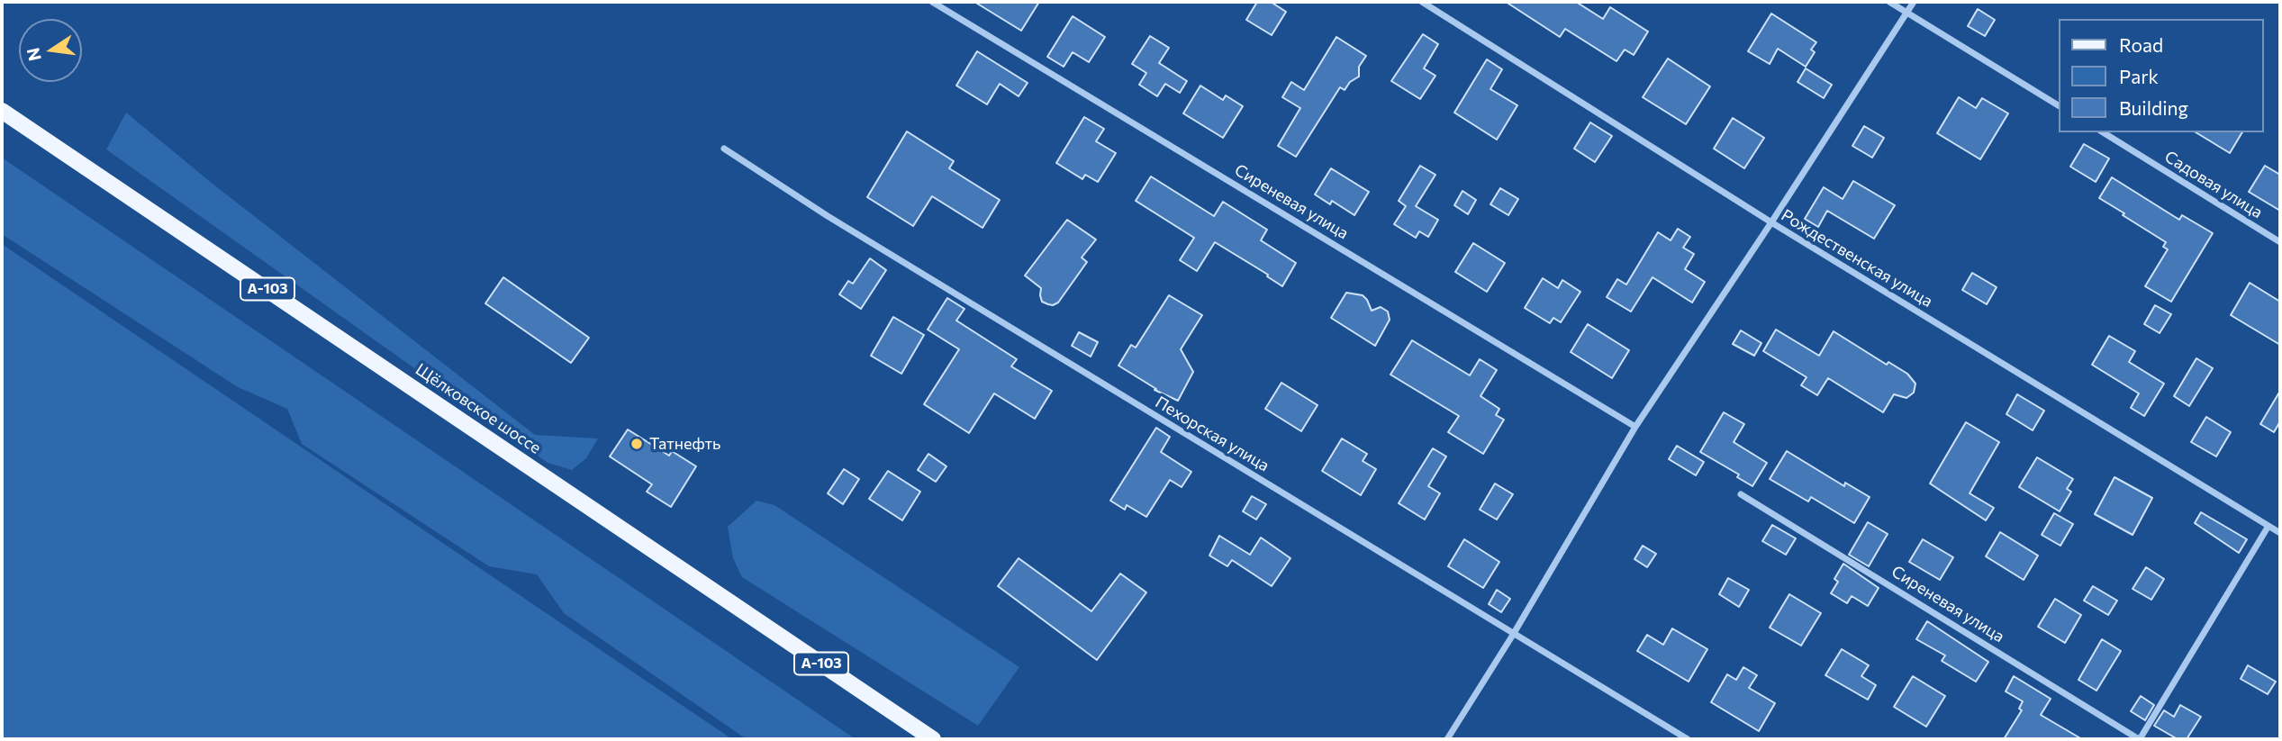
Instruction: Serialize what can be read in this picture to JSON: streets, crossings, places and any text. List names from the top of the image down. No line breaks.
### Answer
{"streets":{"main road":["А-103","Щёлковское шоссе"],"street":["Садовая улица","Сиреневая улица","Рождественская улица","Пехорская улица"]},"places":["Татнефть"],"legend":["Road","Park","Building"],"north":"left"}
